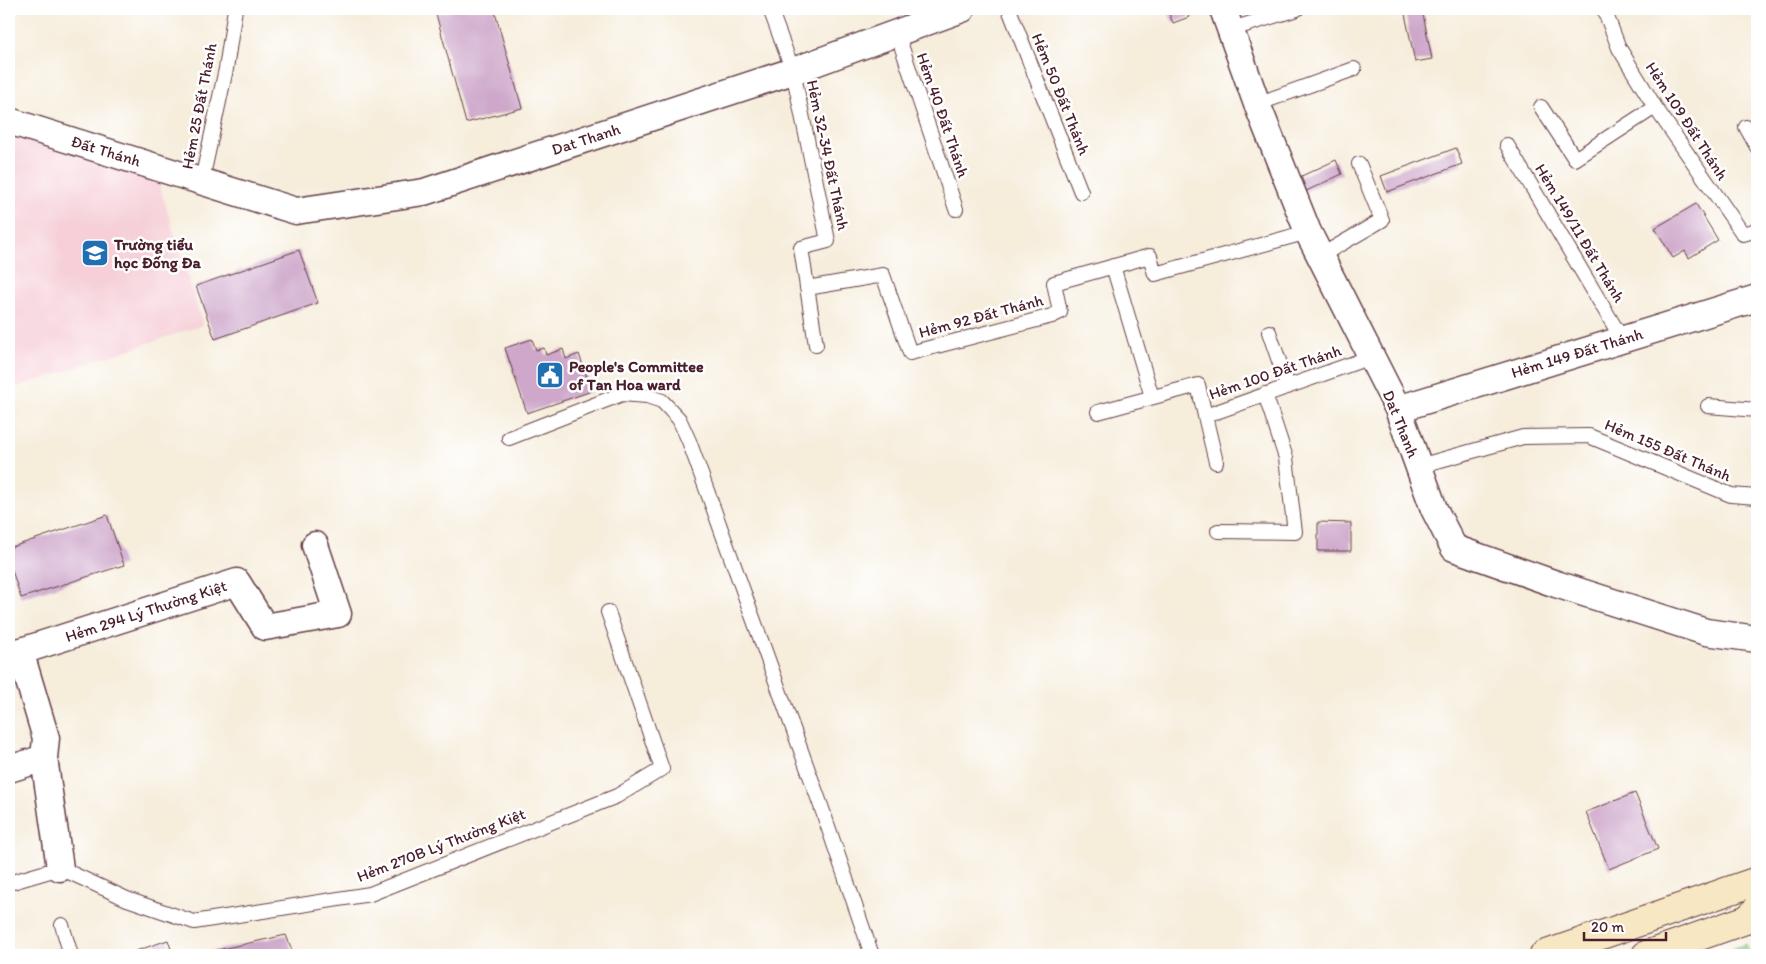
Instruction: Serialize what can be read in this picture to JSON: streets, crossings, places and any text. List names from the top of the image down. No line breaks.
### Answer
{"streets":{"street":["Dat Thanh","Đất Thánh","Hẻm 149 Đất Thánh","Hẻm 294 Lý Thường Kiệt"],"lane":["Hẻm 50 Đất Thánh","Hẻm 25 Đất Thánh","Hẻm 40 Đất Thánh","Hẻm 109 Đất Thánh","Hẻm 32-34 Đất Thánh","Hẻm 149/11 Đất Thánh","Hẻm 92 Đất Thánh","Hẻm 100 Đất Thánh","Hẻm 155 Đất Thánh","Hẻm 270B Lý Thường Kiệt"]},"crossings":[["Hẻm 25 Đất Thánh","Dat Thanh"],["Hẻm 25 Đất Thánh","Đất Thánh"],["Hẻm 40 Đất Thánh","Dat Thanh"],["Dat Thanh","Đất Thánh"],["Dat Thanh","Hẻm 32-34 Đất Thánh"],["Dat Thanh","Hẻm 92 Đất Thánh"],["Dat Thanh","Hẻm 149 Đất Thánh"],["Dat Thanh","Hẻm 100 Đất Thánh"],["Dat Thanh","Hẻm 155 Đất Thánh"],["Hẻm 32-34 Đất Thánh","Hẻm 92 Đất Thánh"],["Hẻm 149/11 Đất Thánh","Hẻm 149 Đất Thánh"]],"places":{"school or university":["Trường tiểu học Đống Đa"],"public building":["People's Committee of Tan Hoa ward"]},"scale_bar":"20 m"}
